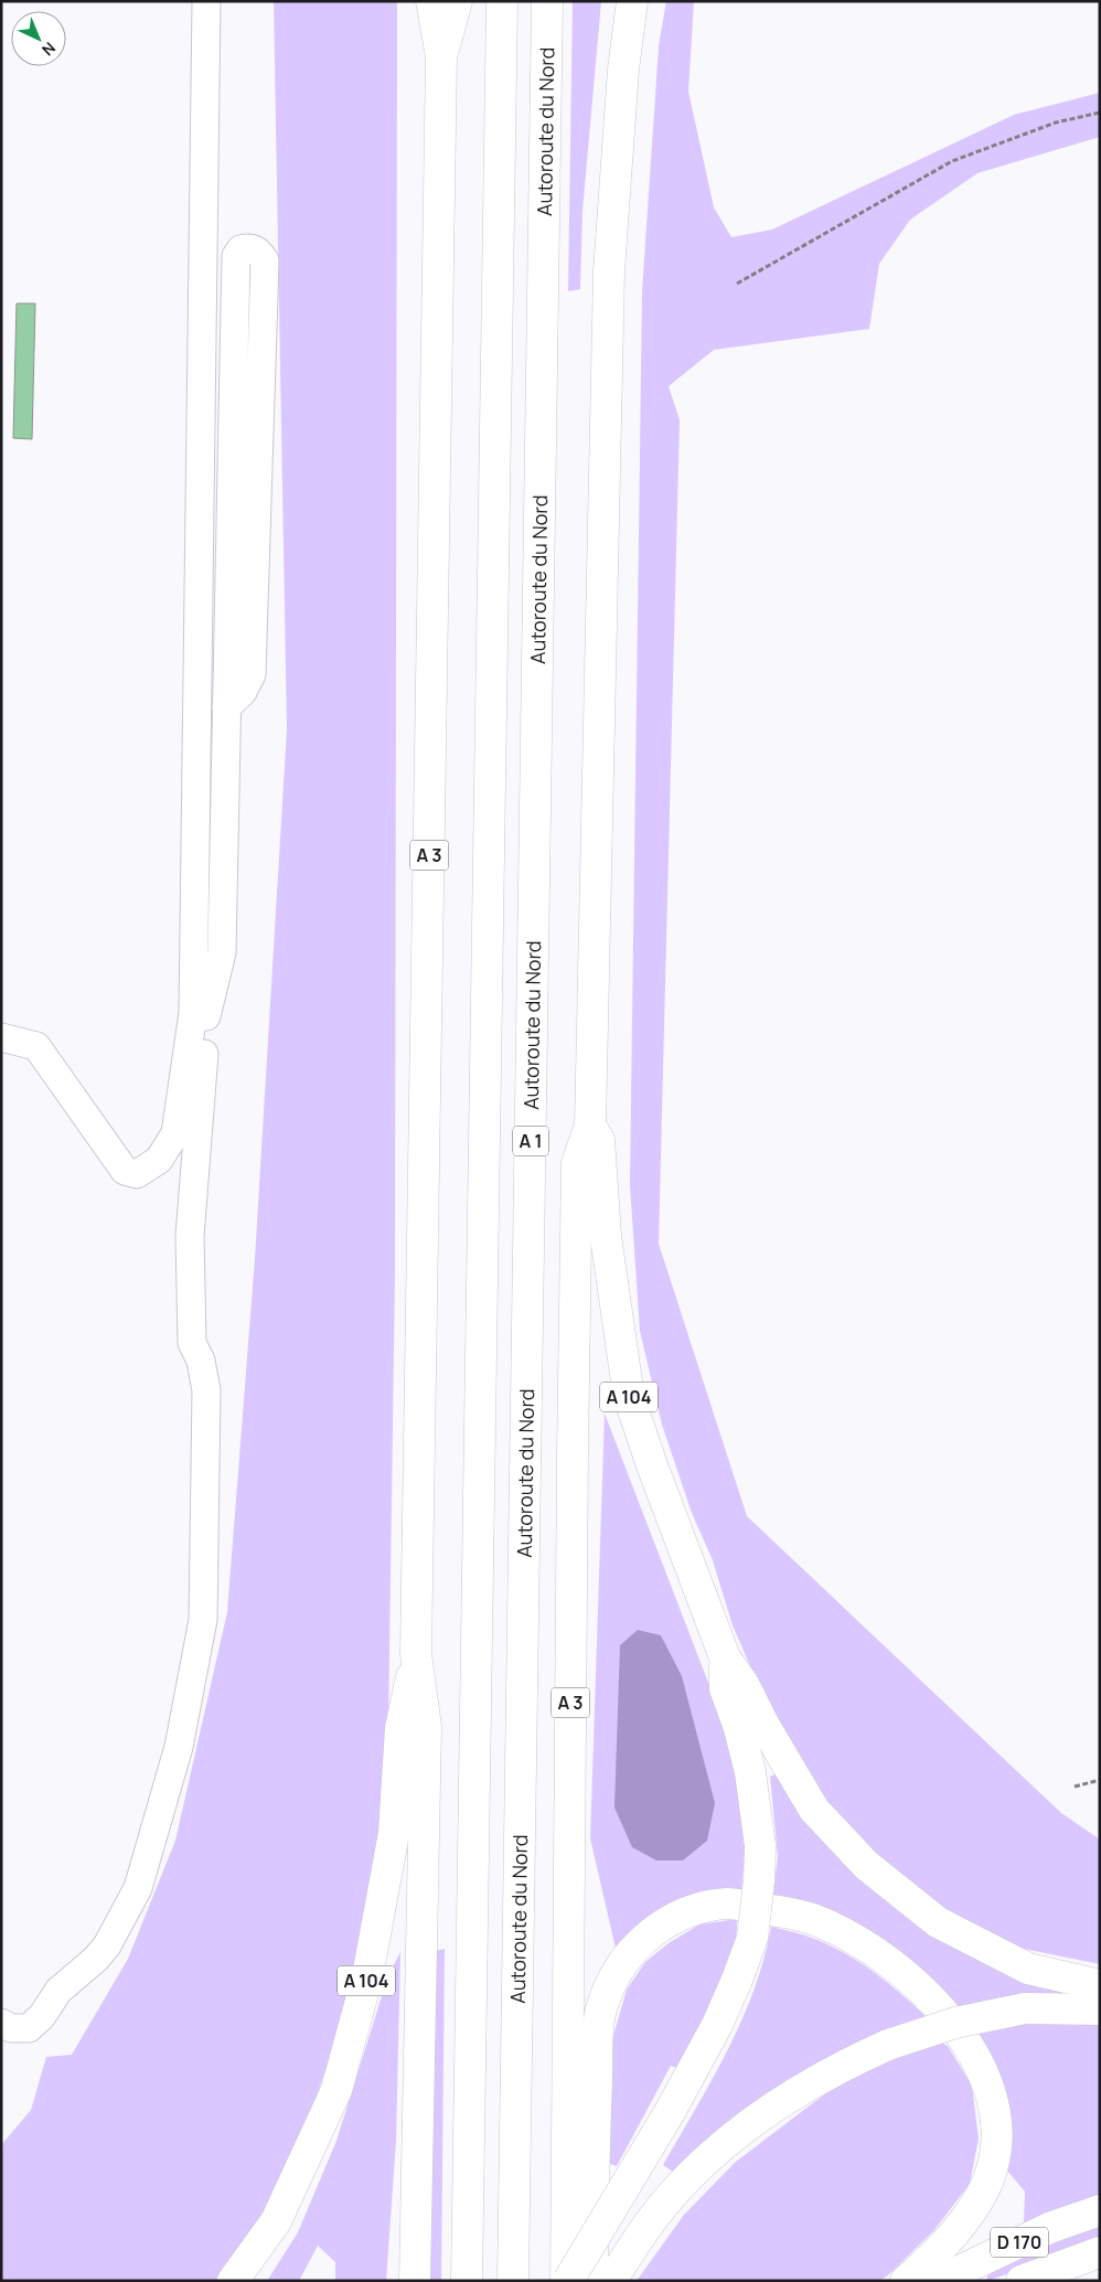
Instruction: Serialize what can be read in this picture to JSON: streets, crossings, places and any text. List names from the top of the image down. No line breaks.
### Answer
{"streets":{"highway":["Autoroute du Nord","A 3","A 1","A 104","D 170"]},"crossings":[["A 3","A 104"]],"north":"bottom right"}
